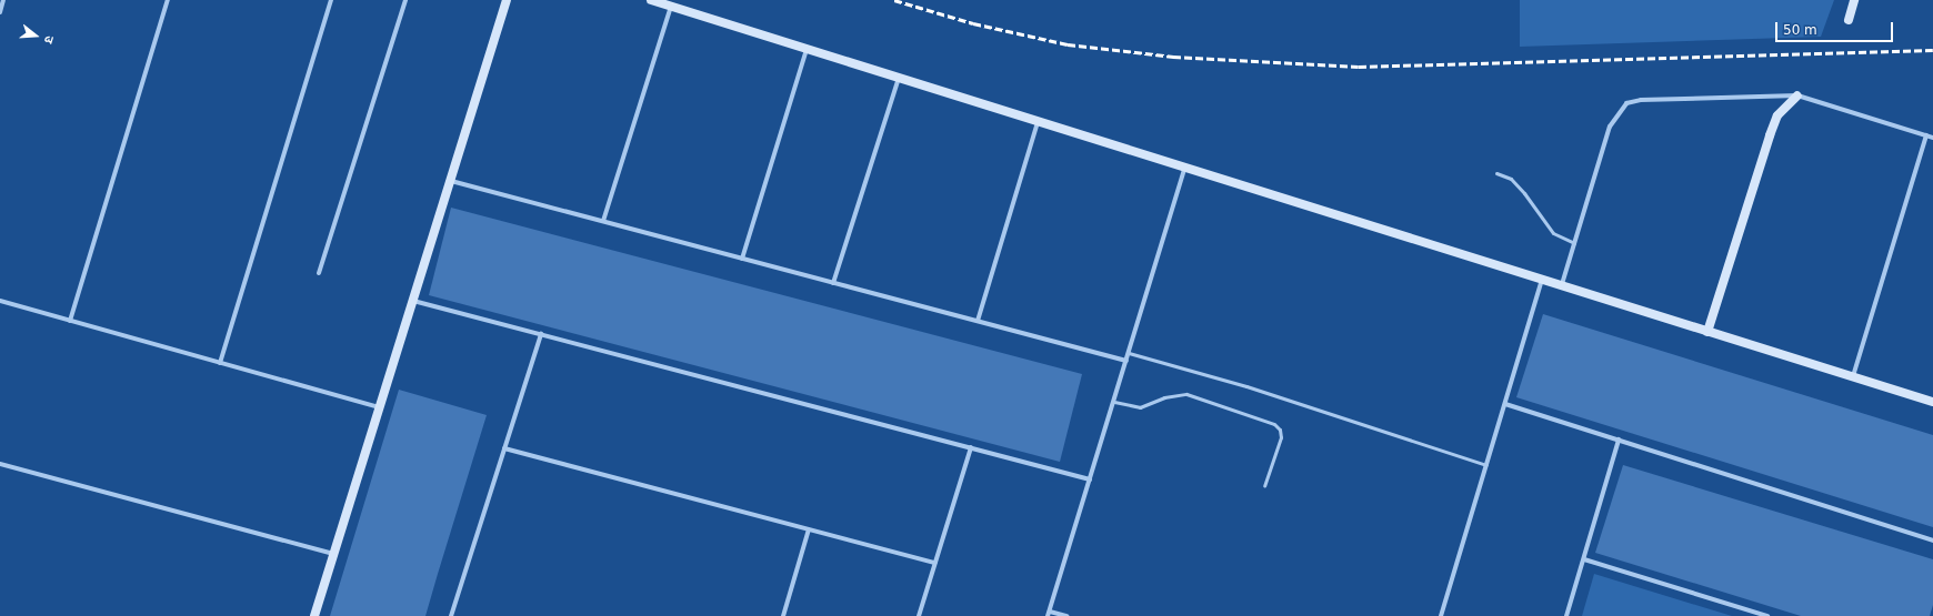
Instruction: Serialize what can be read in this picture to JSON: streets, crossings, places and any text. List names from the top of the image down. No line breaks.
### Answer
{"scale_bar":"50 m","north":"right"}
